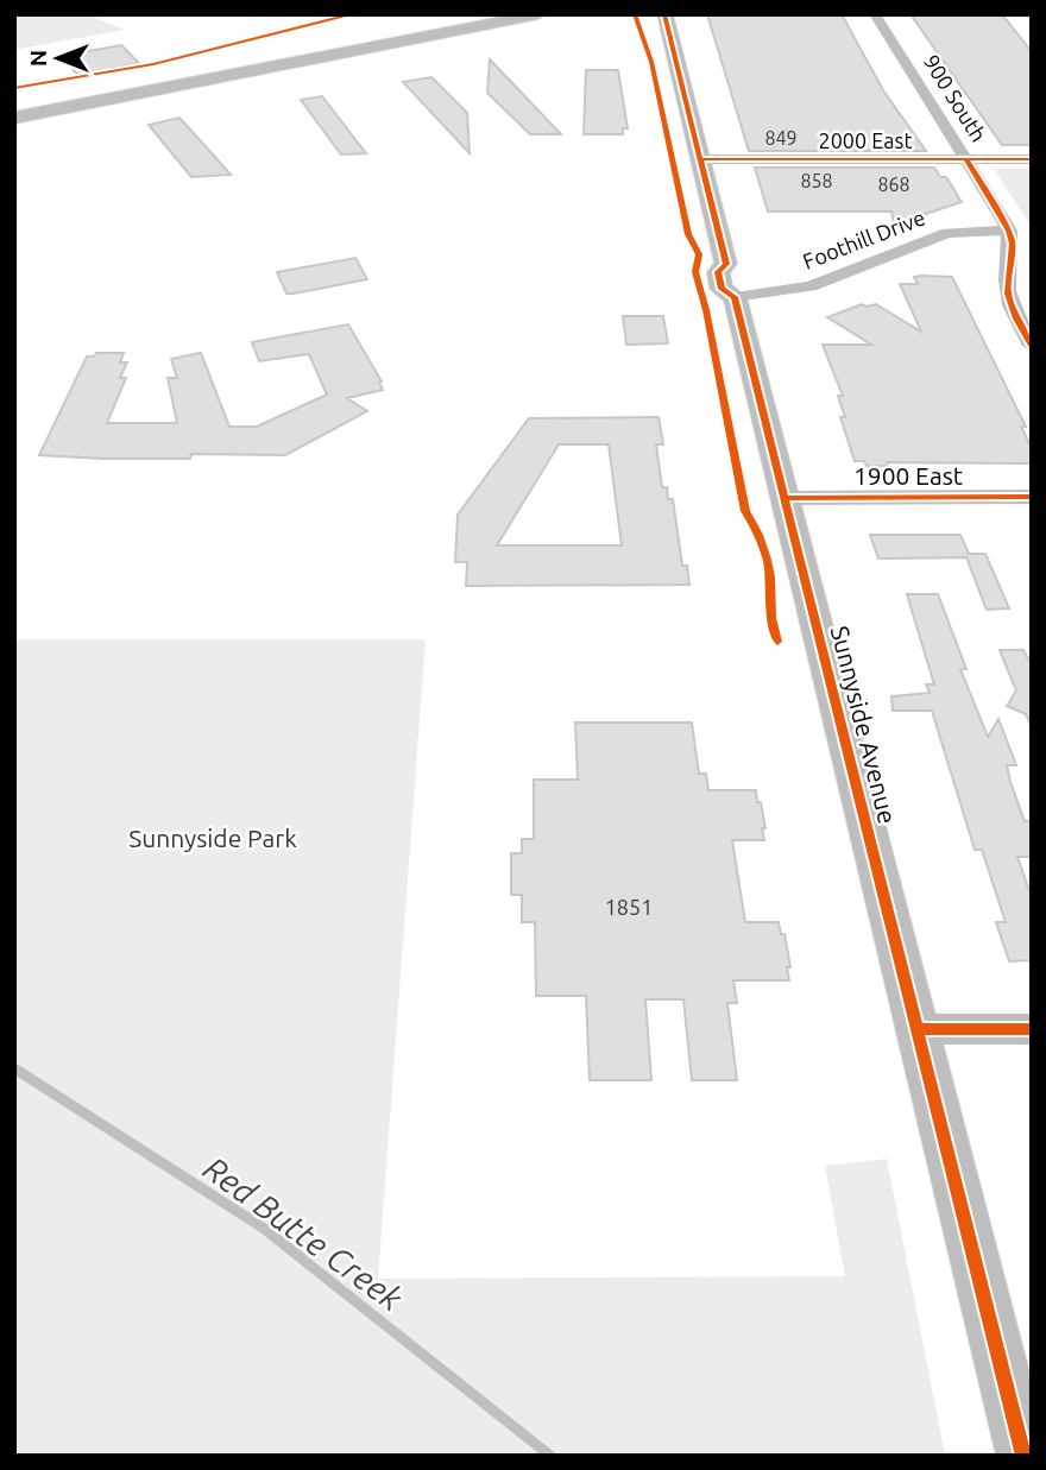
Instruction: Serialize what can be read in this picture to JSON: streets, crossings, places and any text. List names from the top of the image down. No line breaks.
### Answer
{"streets":{"main road":["Sunnyside Avenue"],"street":["900 South","2000 East","Foothill Drive","1900 East"]},"crossings":[["900 South","2000 East"],["900 South","Foothill Drive"],["2000 East","Sunnyside Avenue"],["Foothill Drive","Sunnyside Avenue"],["1900 East","Sunnyside Avenue"]],"water":["Red Butte Creek"],"parks":["Sunnyside Park"],"house_numbers":["849","858","868","1851"],"north":"left"}
